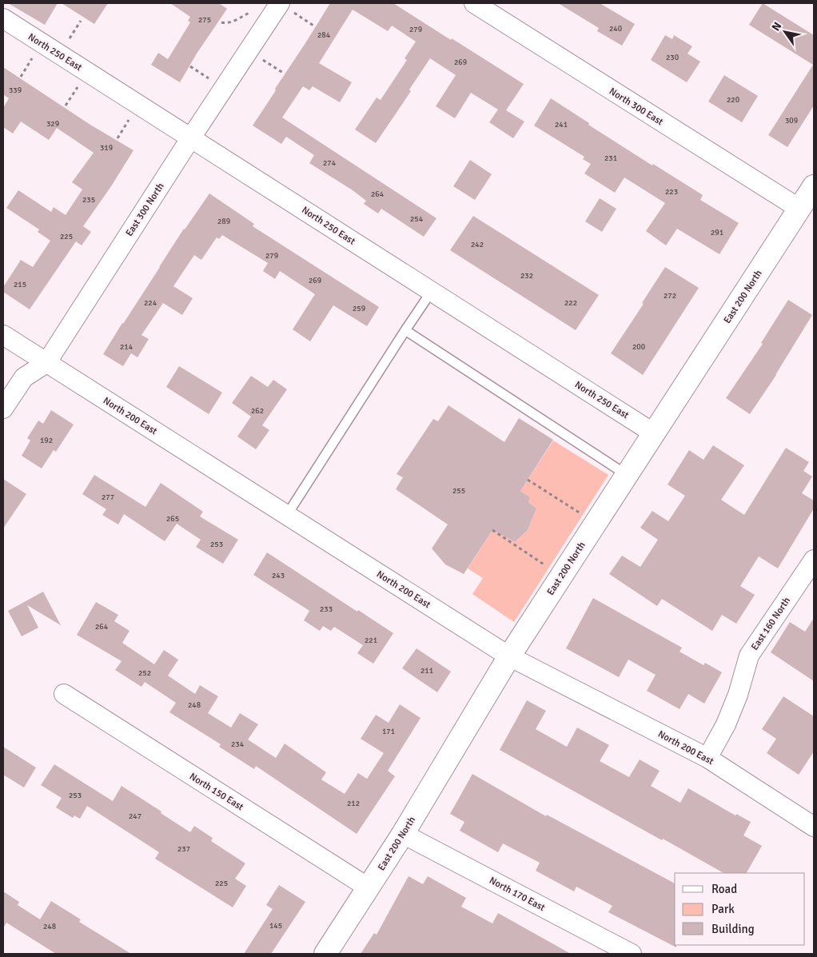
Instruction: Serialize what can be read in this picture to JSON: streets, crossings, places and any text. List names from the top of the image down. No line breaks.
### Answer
{"streets":{"street":["North 250 East","North 300 East","East 300 North","East 200 North","North 200 East","East 160 North","North 150 East","North 170 East"]},"crossings":[["North 250 East","East 300 North"],["North 250 East","East 200 North"],["North 300 East","East 200 North"],["East 300 North","North 200 East"],["East 200 North","North 200 East"],["East 200 North","North 150 East"],["East 200 North","North 170 East"],["North 200 East","East 160 North"]],"house_numbers":["275","240","279","284","230","269","339","220","309","329","241","319","231","274","223","264","235","254","289","291","225","242","279","232","269","215","272","224","222","259","214","200","262","192","255","277","265","253","243","233","264","221","211","252","248","171","234","253","212","247","237","225","145","248"],"legend":["Road","Park","Building"],"north":"top left"}
